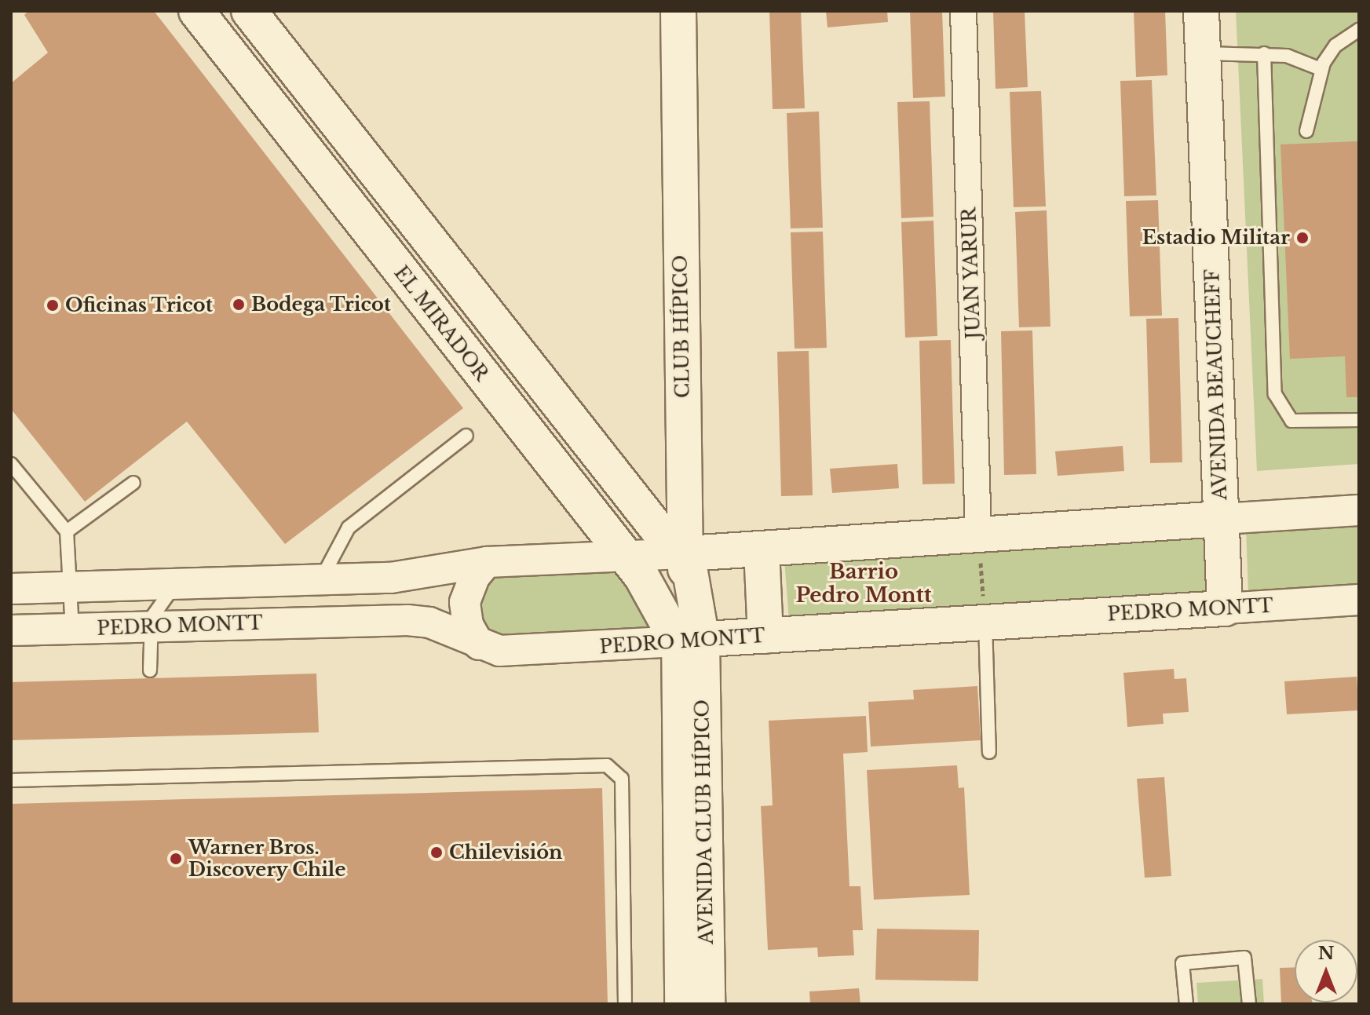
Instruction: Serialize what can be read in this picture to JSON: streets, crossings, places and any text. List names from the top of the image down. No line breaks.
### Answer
{"streets":{"main road":["EL MIRADOR","CLUB HÍPICO","AVENIDA BEAUCHEFF","PEDRO MONTT","AVENIDA CLUB HÍPICO"],"street":["JUAN YARUR"]},"crossings":[["EL MIRADOR","CLUB HÍPICO"],["EL MIRADOR","PEDRO MONTT"],["EL MIRADOR","AVENIDA CLUB HÍPICO"],["CLUB HÍPICO","PEDRO MONTT"],["CLUB HÍPICO","AVENIDA CLUB HÍPICO"],["AVENIDA BEAUCHEFF","PEDRO MONTT"],["PEDRO MONTT","AVENIDA CLUB HÍPICO"]],"districts":["Barrio Pedro Montt"],"places":["Estadio Militar","Bodega Tricot","Oficinas Tricot","Chilevisión","Warner Bros. Discovery Chile"],"north":"top"}
